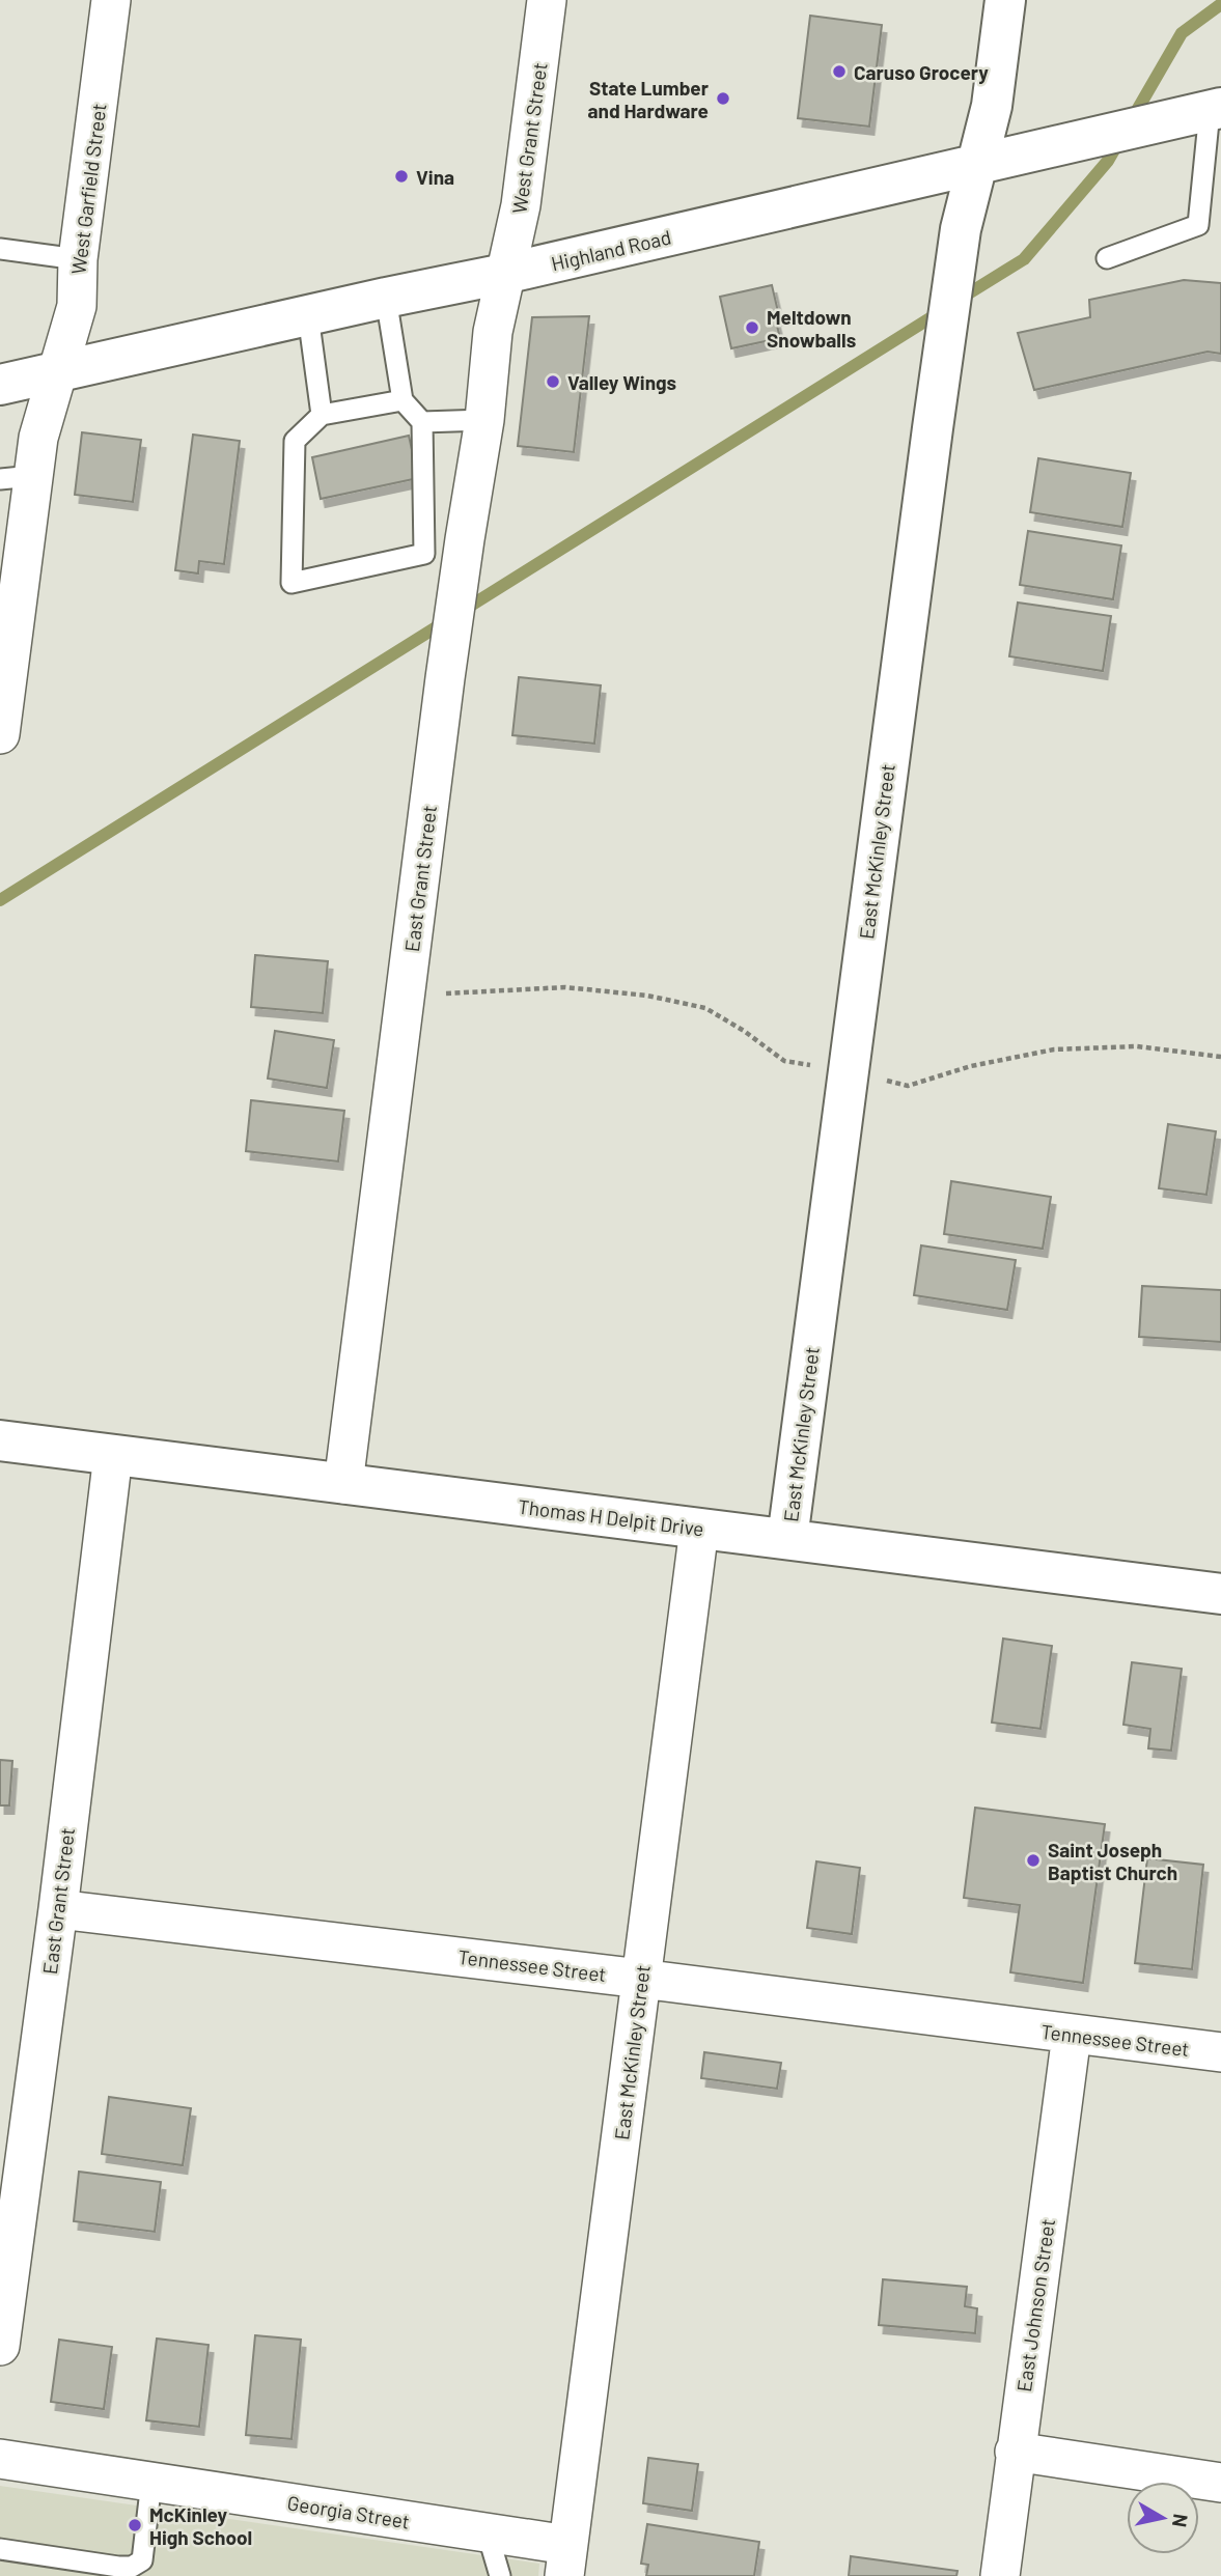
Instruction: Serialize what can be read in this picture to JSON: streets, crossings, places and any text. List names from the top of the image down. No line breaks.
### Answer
{"streets":{"street":["West Grant Street","West Garfield Street","Highland Road","East McKinley Street","East Grant Street","Thomas H Delpit Drive","Tennessee Street","East Johnson Street","Georgia Street"]},"crossings":[["West Grant Street","Highland Road"],["West Grant Street","East Grant Street"],["West Garfield Street","Highland Road"],["Highland Road","East McKinley Street"],["Highland Road","East Grant Street"],["East McKinley Street","Thomas H Delpit Drive"],["East McKinley Street","Tennessee Street"],["East McKinley Street","Georgia Street"],["East Grant Street","Thomas H Delpit Drive"],["East Grant Street","Tennessee Street"],["Tennessee Street","East Johnson Street"]],"places":["Caruso Grocery","State Lumber and Hardware","Vina","Meltdown Snowballs","Valley Wings","Saint Joseph Baptist Church","McKinley High School"],"north":"right"}
